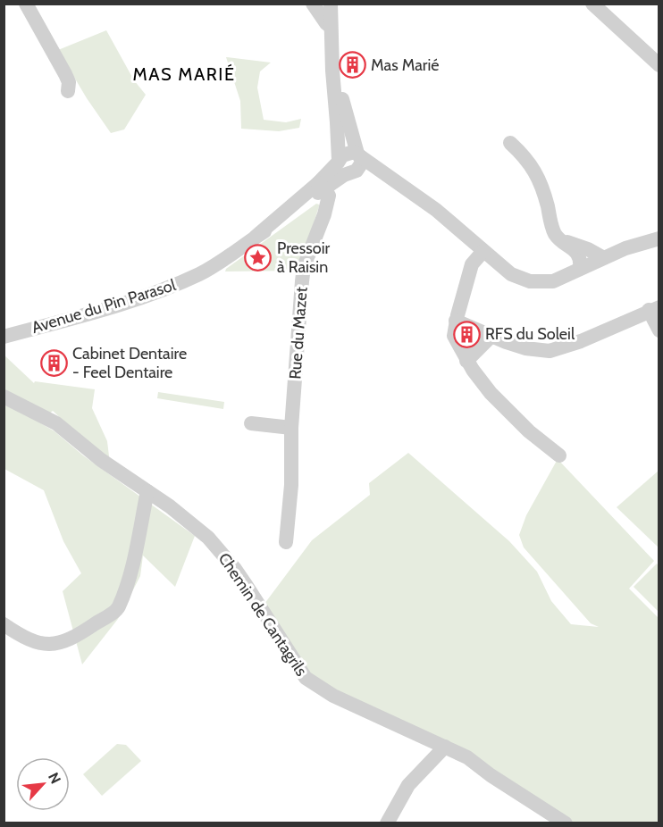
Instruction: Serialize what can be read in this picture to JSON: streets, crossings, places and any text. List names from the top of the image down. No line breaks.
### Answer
{"streets":{"street":["Avenue du Pin Parasol","Rue du Mazet","Chemin de Cantagrils"]},"crossings":[["Avenue du Pin Parasol","Rue du Mazet"]],"districts":["MAS MARIÉ"],"places":{"building":["Mas Marié","RFS du Soleil","Cabinet Dentaire - Feel Dentaire"],"place":["Pressoir à Raisin"]},"north":"top right"}
